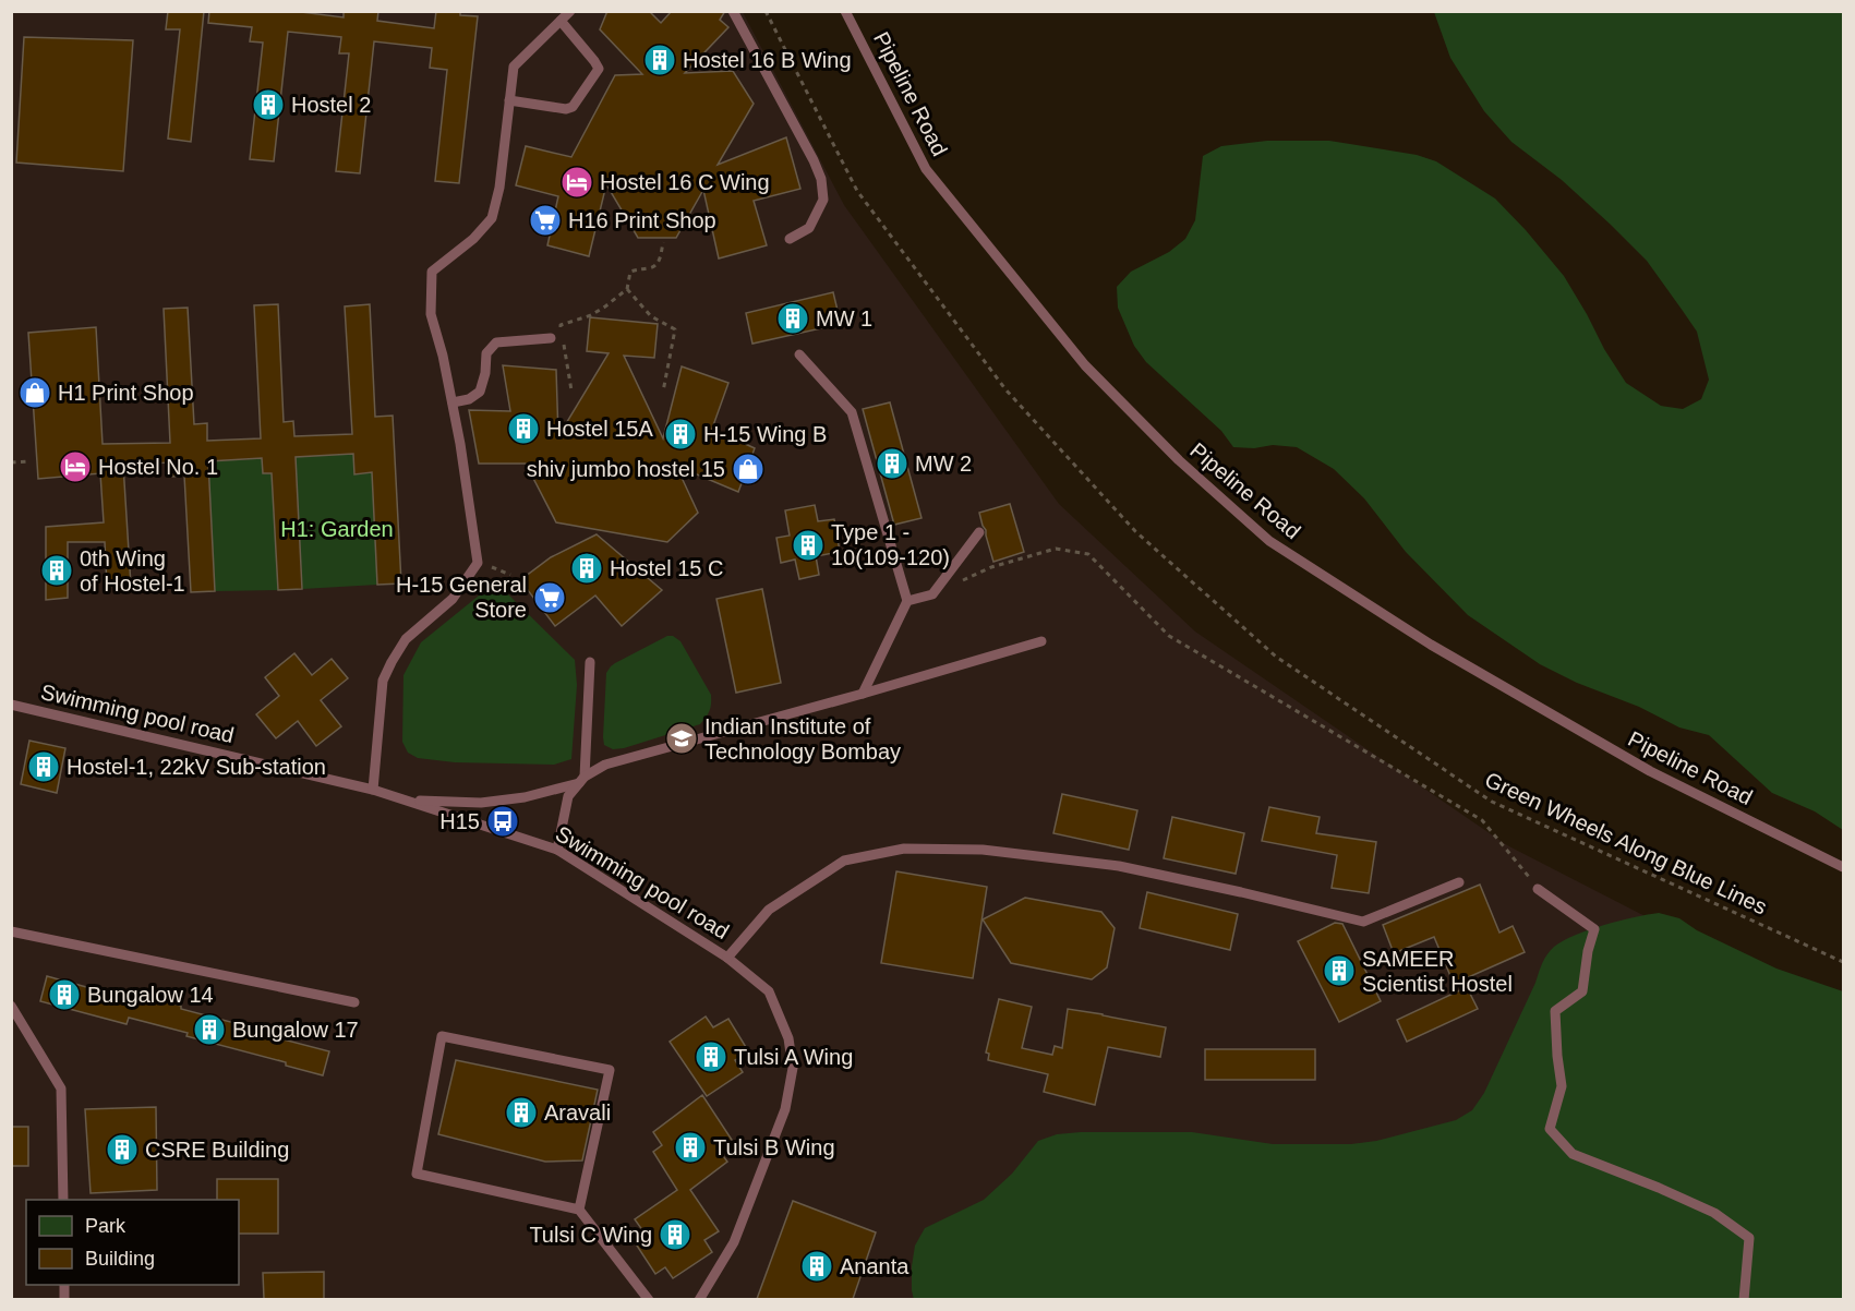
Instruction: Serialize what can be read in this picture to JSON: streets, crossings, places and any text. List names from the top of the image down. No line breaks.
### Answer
{"streets":{"lane":["Pipeline Road","Swimming pool road"],"path":["Green Wheels Along Blue Lines"]},"parks":["H1: Garden"],"places":{"building":["Hostel 16 B Wing","Hostel 2","MW 1","Hostel 15A","H-15 Wing B","MW 2","Type 1 - 10(109-120)","Hostel 15 C","0th Wing of Hostel-1","Hostel-1, 22kV Sub-station","SAMEER Scientist Hostel","Bungalow 14","Bungalow 17","Tulsi A Wing","Aravali","Tulsi B Wing","CSRE Building","Tulsi C Wing","Ananta"],"hotel":["Hostel 16 C Wing","Hostel No. 1"],"supermarket":["H16 Print Shop","H-15 General Store"],"shop":["H1 Print Shop","shiv jumbo hostel 15"],"school or university":["Indian Institute of Technology Bombay"],"bus stop":["H15"]},"legend":["Park","Building"]}
